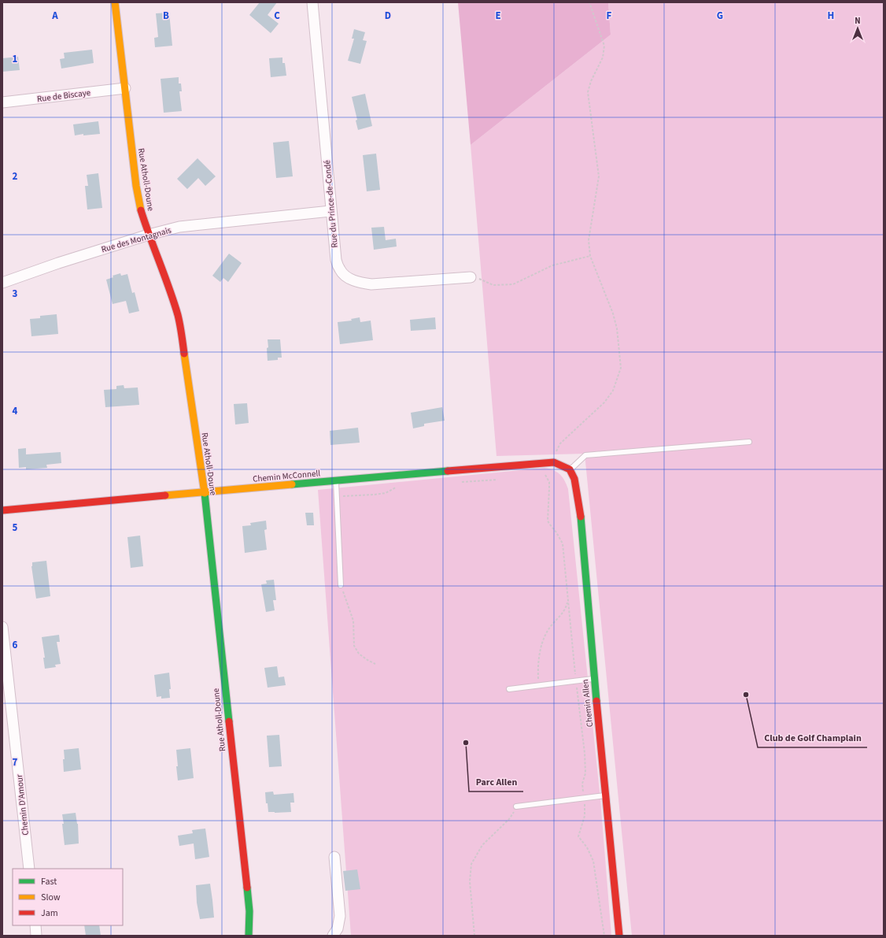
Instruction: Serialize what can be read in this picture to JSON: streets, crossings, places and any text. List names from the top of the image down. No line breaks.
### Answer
{"streets":{"street":["Rue de Biscaye","Rue Atholl-Doune","Rue du Prince-de-Condé","Rue des Montagnais","Chemin McConnell","Chemin Allen","Chemin D'Amour"]},"crossings":[["Rue de Biscaye","Rue Atholl-Doune"],["Rue Atholl-Doune","Rue des Montagnais"],["Rue Atholl-Doune","Chemin McConnell"],["Rue du Prince-de-Condé","Rue des Montagnais"],["Chemin McConnell","Chemin Allen"]],"places":["Club de Golf Champlain","Parc Allen"],"legend":["Fast","Slow","Jam"],"north":"top","grid":{"columns":["A","B","C","D","E","F","G","H"],"rows":["1","2","3","4","5","6","7"]}}
